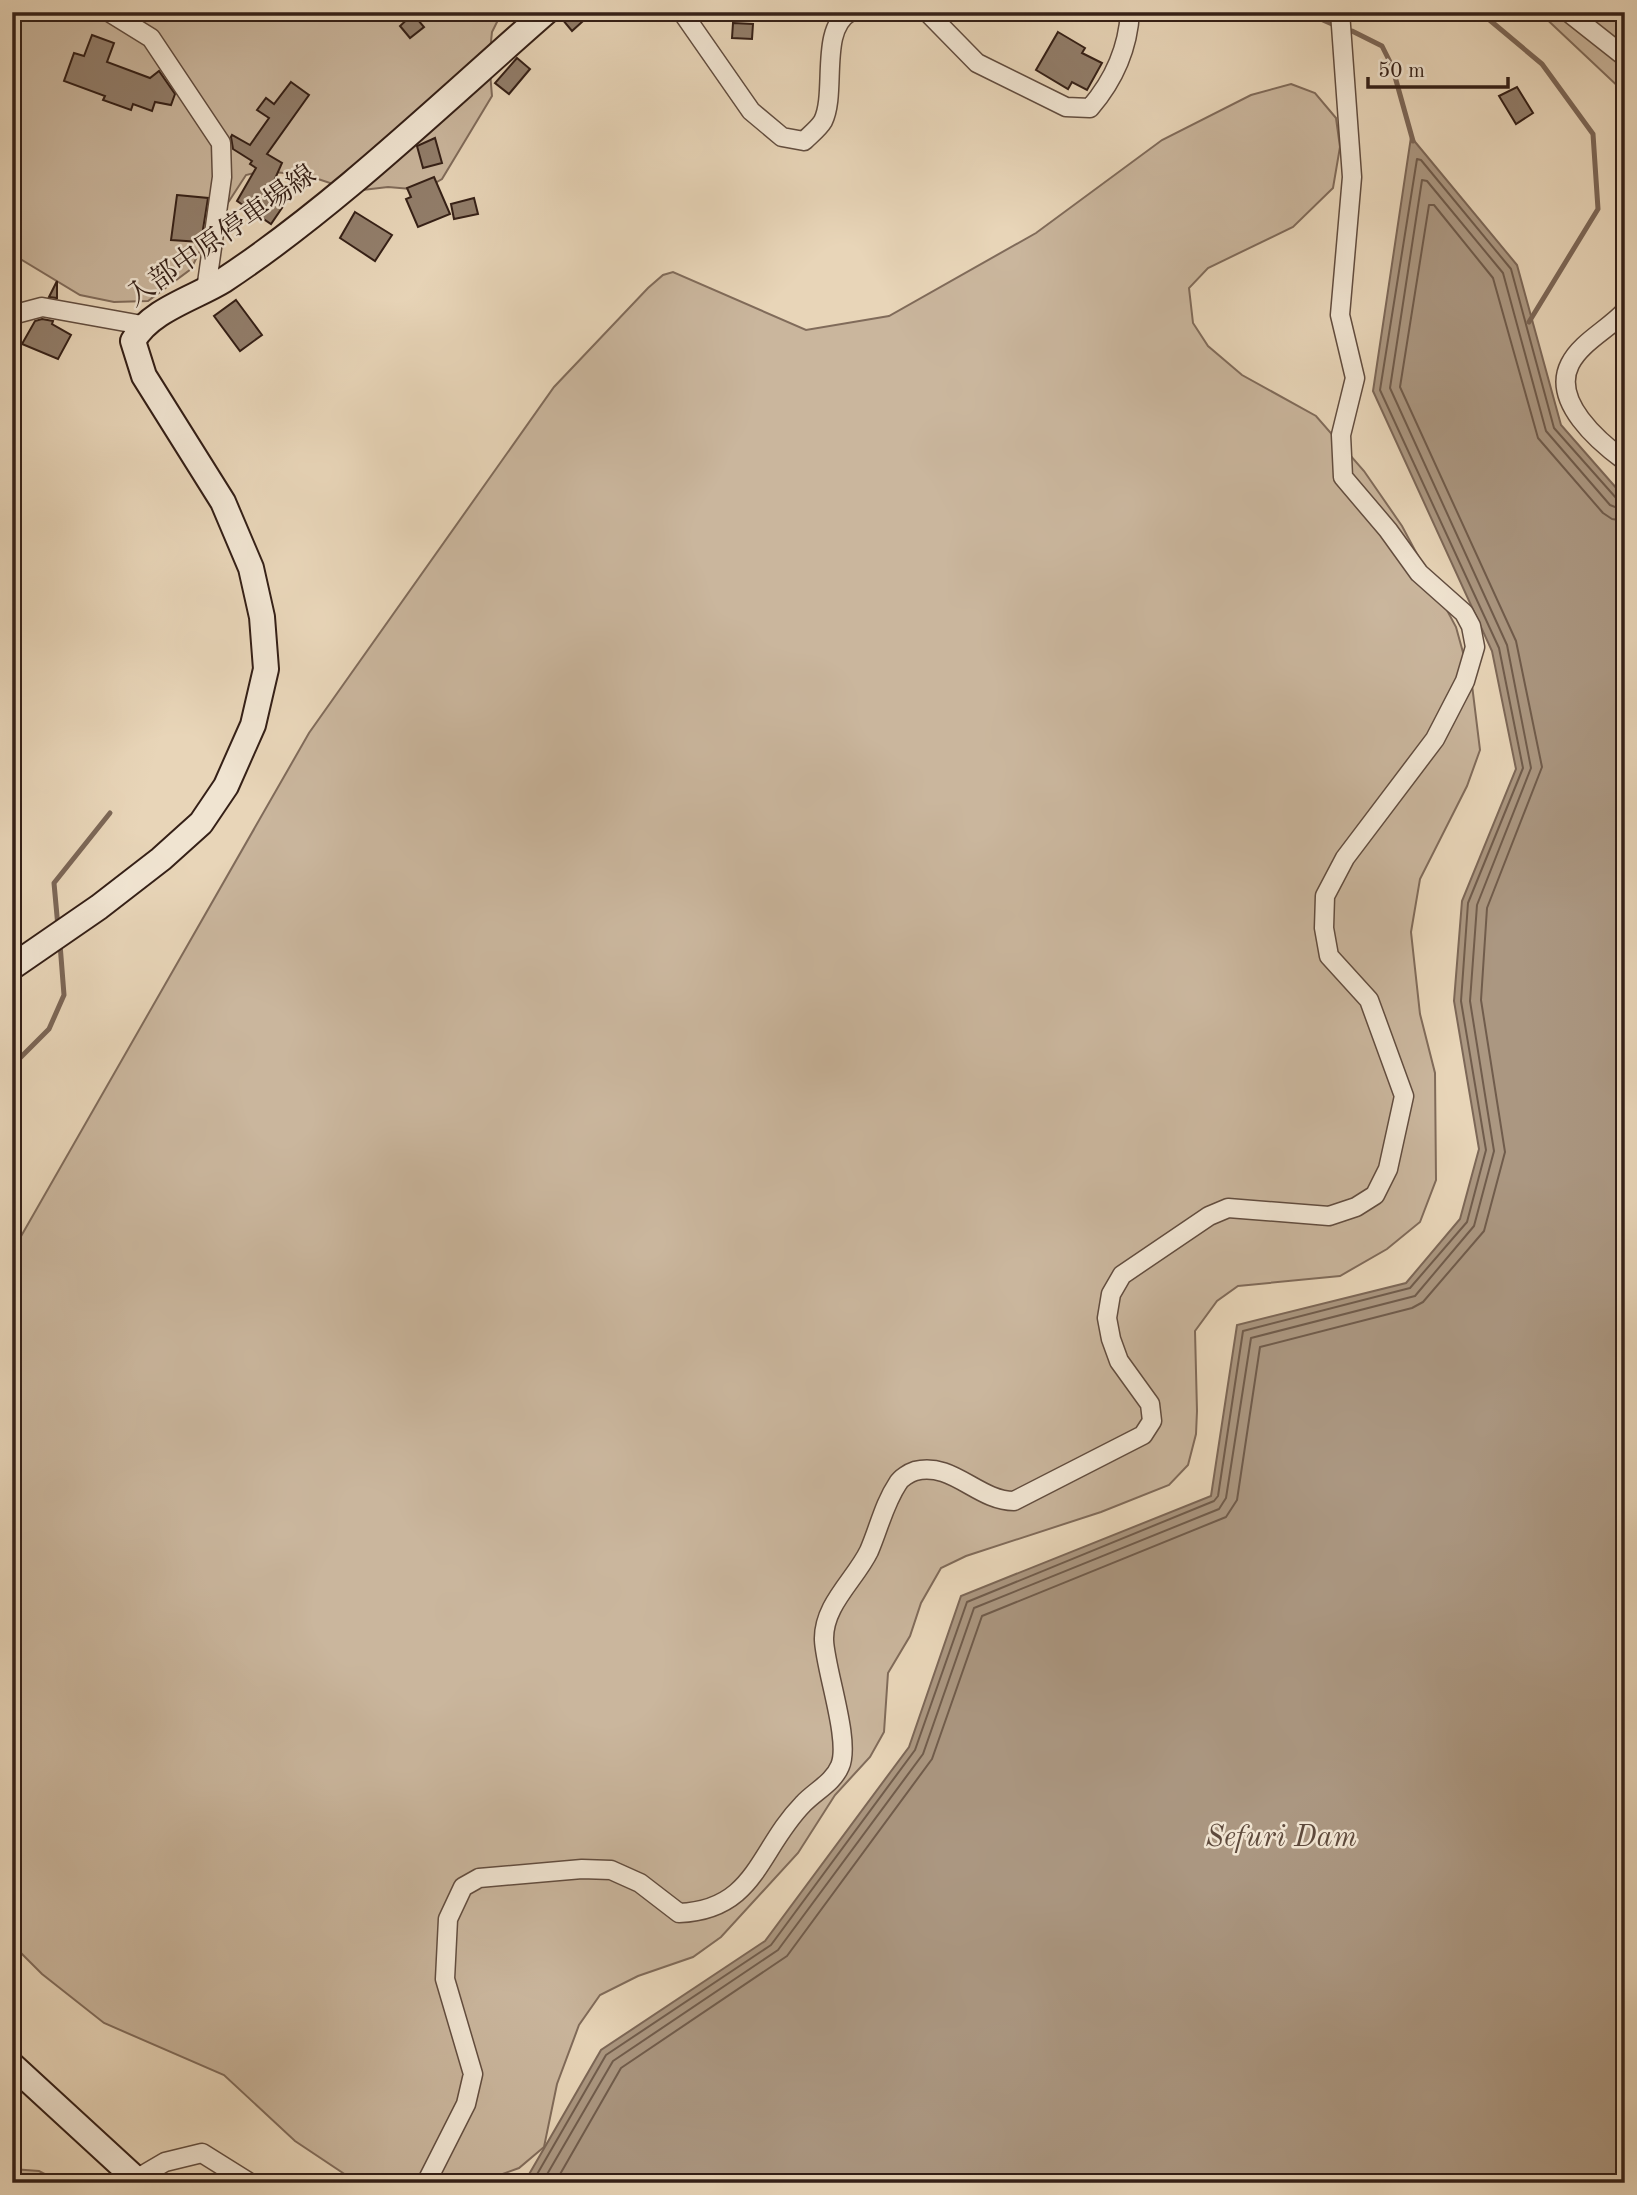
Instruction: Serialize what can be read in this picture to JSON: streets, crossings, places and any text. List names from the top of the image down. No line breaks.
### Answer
{"streets":{"main road":["入部中原停車場線"]},"water":["Sefuri Dam"],"scale_bar":"50 m"}
